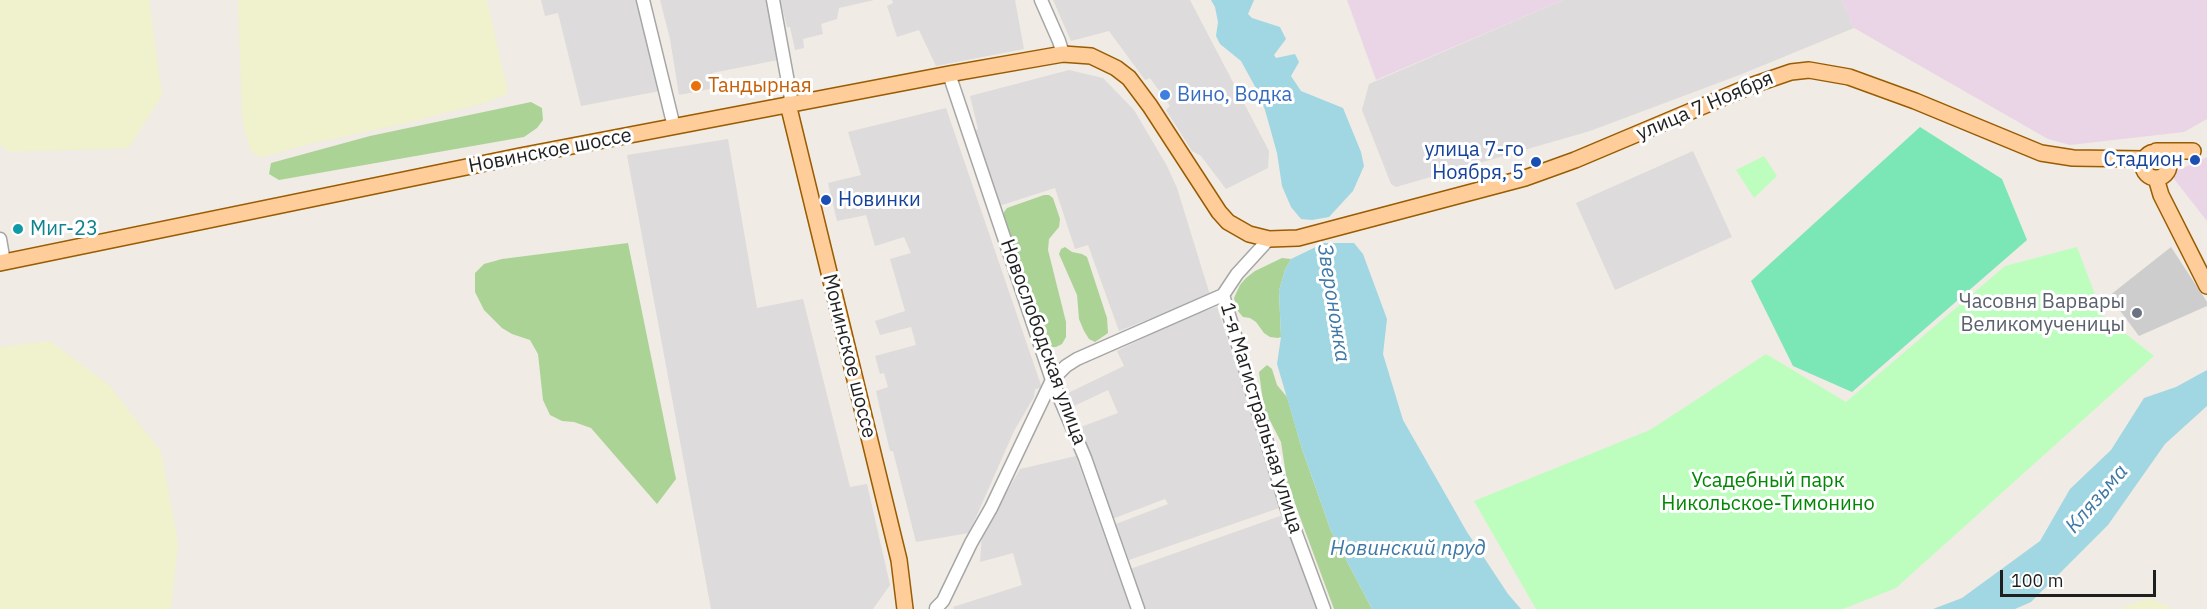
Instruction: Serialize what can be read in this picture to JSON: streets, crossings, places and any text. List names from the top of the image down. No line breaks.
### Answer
{"streets":{"main road":["улица 7 Ноября","Новинское шоссе","Монинское шоссе"],"street":["Новослободская улица","1-я Магистральная улица"]},"crossings":[["улица 7 Ноября","Новинское шоссе"],["улица 7 Ноября","1-я Магистральная улица"],["Новинское шоссе","Новослободская улица"],["Новинское шоссе","Монинское шоссе"],["Новинское шоссе","1-я Магистральная улица"]],"water":["Звероножка","Клязьма","Новинский пруд"],"parks":["Усадебный парк Никольское-Тимонино"],"places":["Тандырная","Вино, Водка","Стадион","улица 7-го Ноября, 5","Новинки","Миг-23","Часовня Варвары Великомученицы"],"scale_bar":"100 m"}
